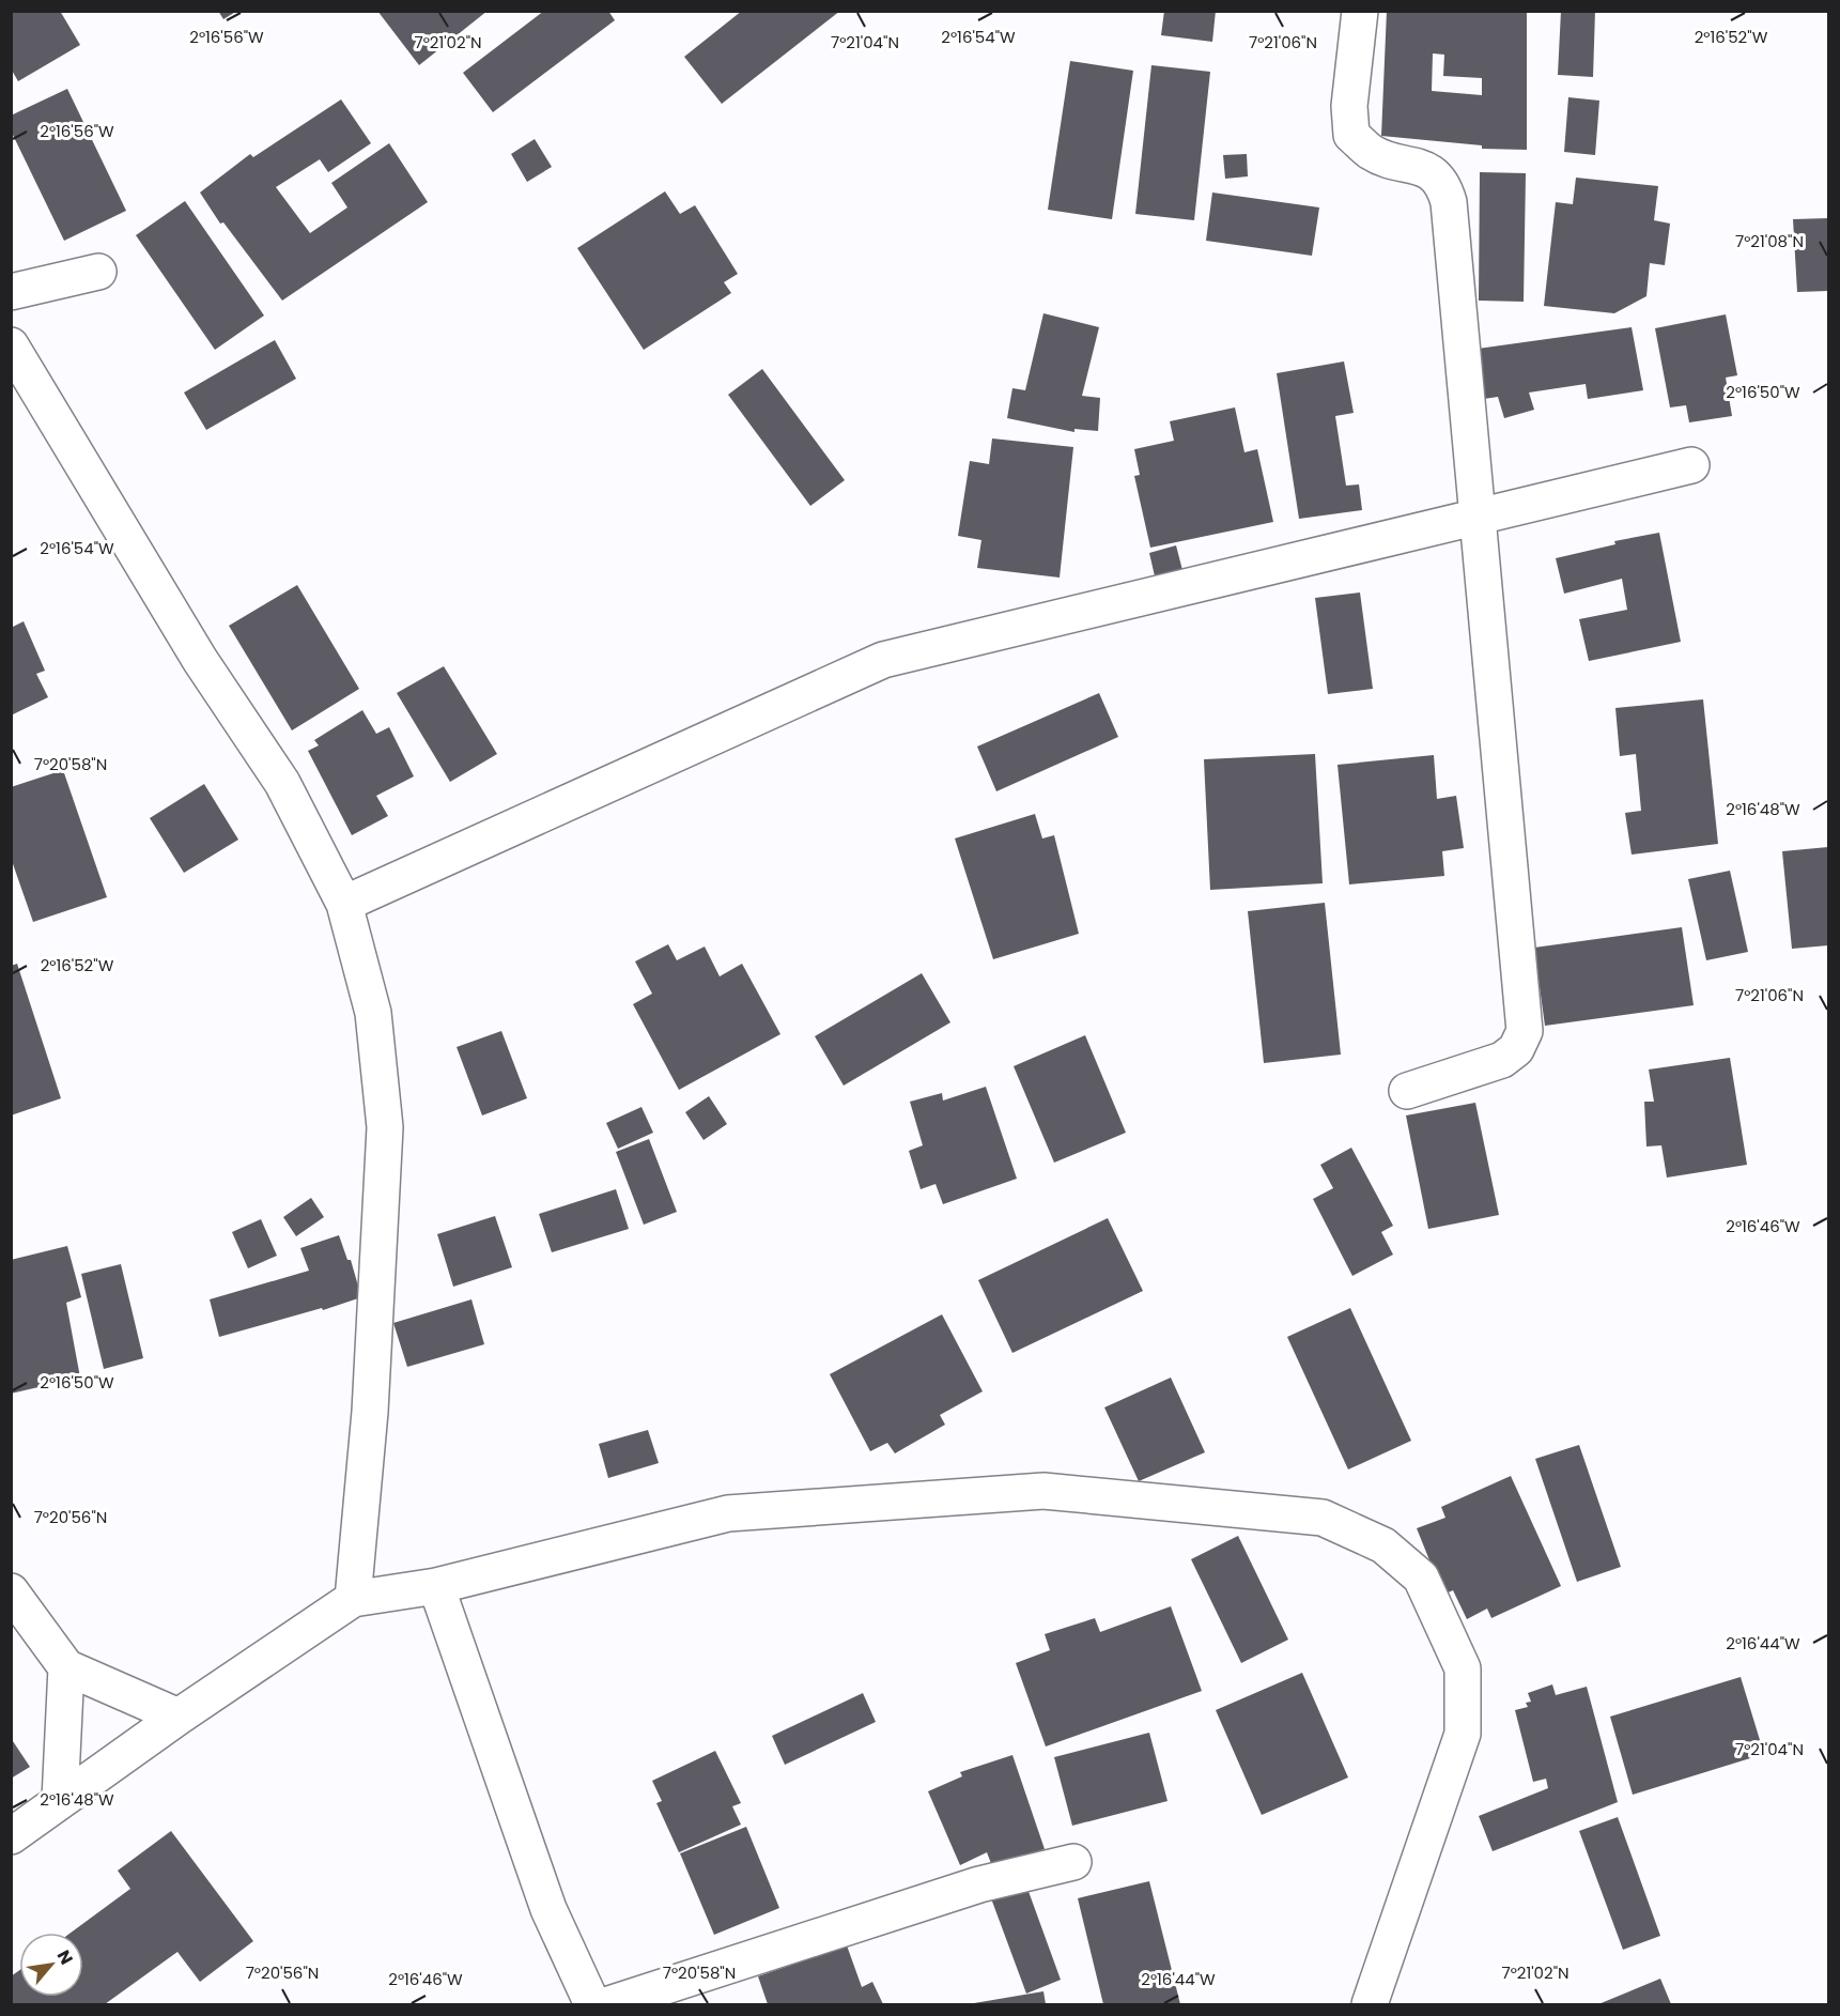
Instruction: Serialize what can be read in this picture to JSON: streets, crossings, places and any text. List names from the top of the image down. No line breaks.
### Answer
{"north":"top right","coordinates":["2°16'56\"W","2°16'54\"W","2°16'52\"W","7°21'02\"N","7°21'04\"N","7°21'06\"N","7°21'08\"N","2°16'50\"W","7°20'58\"N","2°16'48\"W","2°16'46\"W","7°20'56\"N","2°16'44\"W"]}
